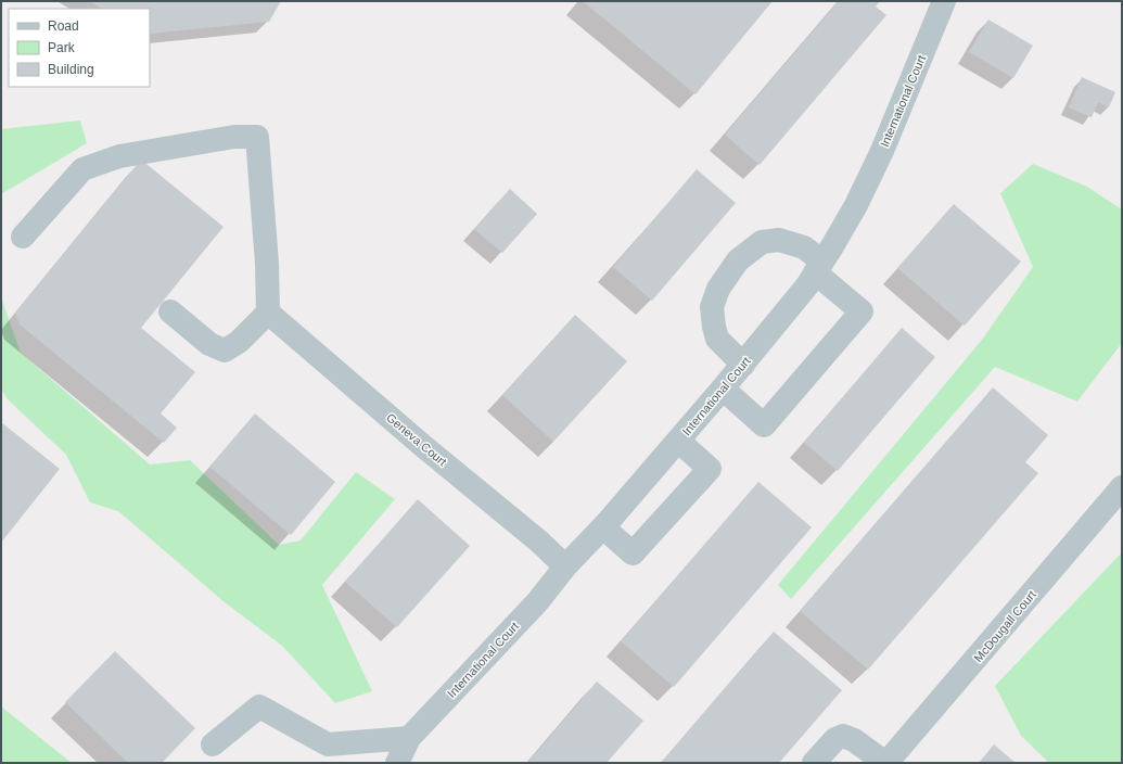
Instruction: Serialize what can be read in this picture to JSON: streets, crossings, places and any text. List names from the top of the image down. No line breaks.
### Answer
{"streets":{"street":["International Court","Geneva Court","McDougall Court"]},"crossings":[["International Court","Geneva Court"]],"legend":["Road","Park","Building"]}
